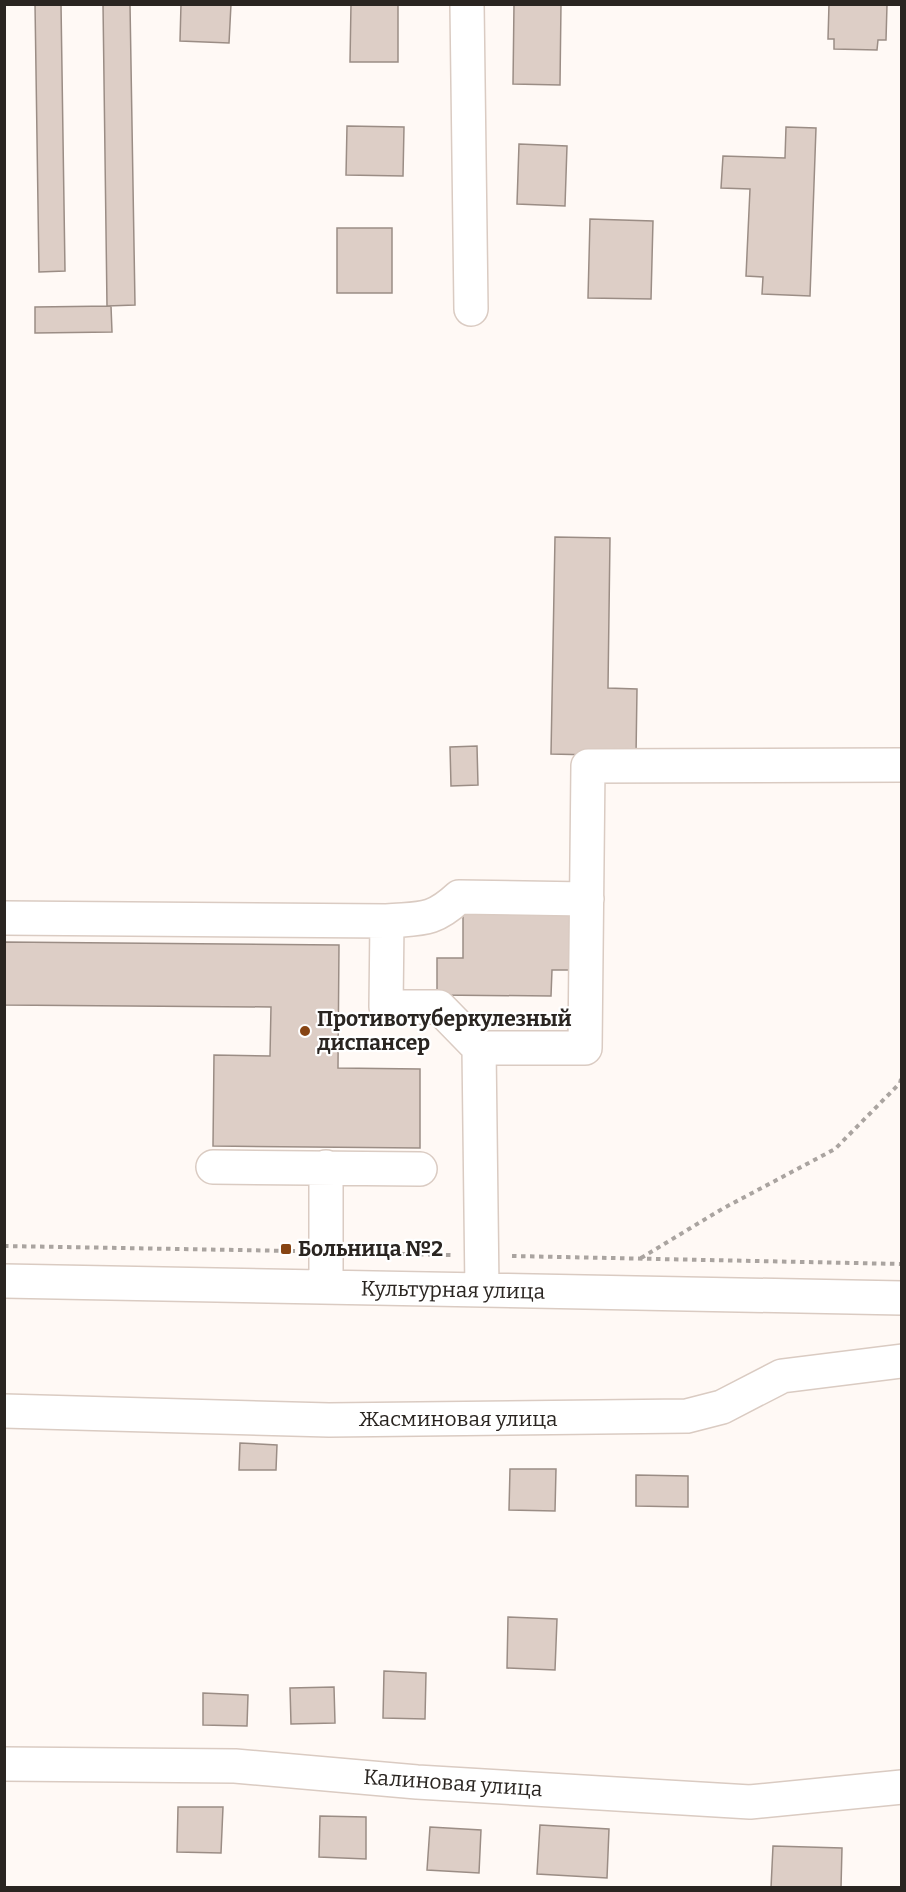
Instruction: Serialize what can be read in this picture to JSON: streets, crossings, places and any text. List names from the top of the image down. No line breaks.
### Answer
{"streets":{"street":["Культурная улица","Жасминовая улица","Калиновая улица"]},"places":{"other":["Противотуберкулезный диспансер"],"transit":["Больница №2"]}}
